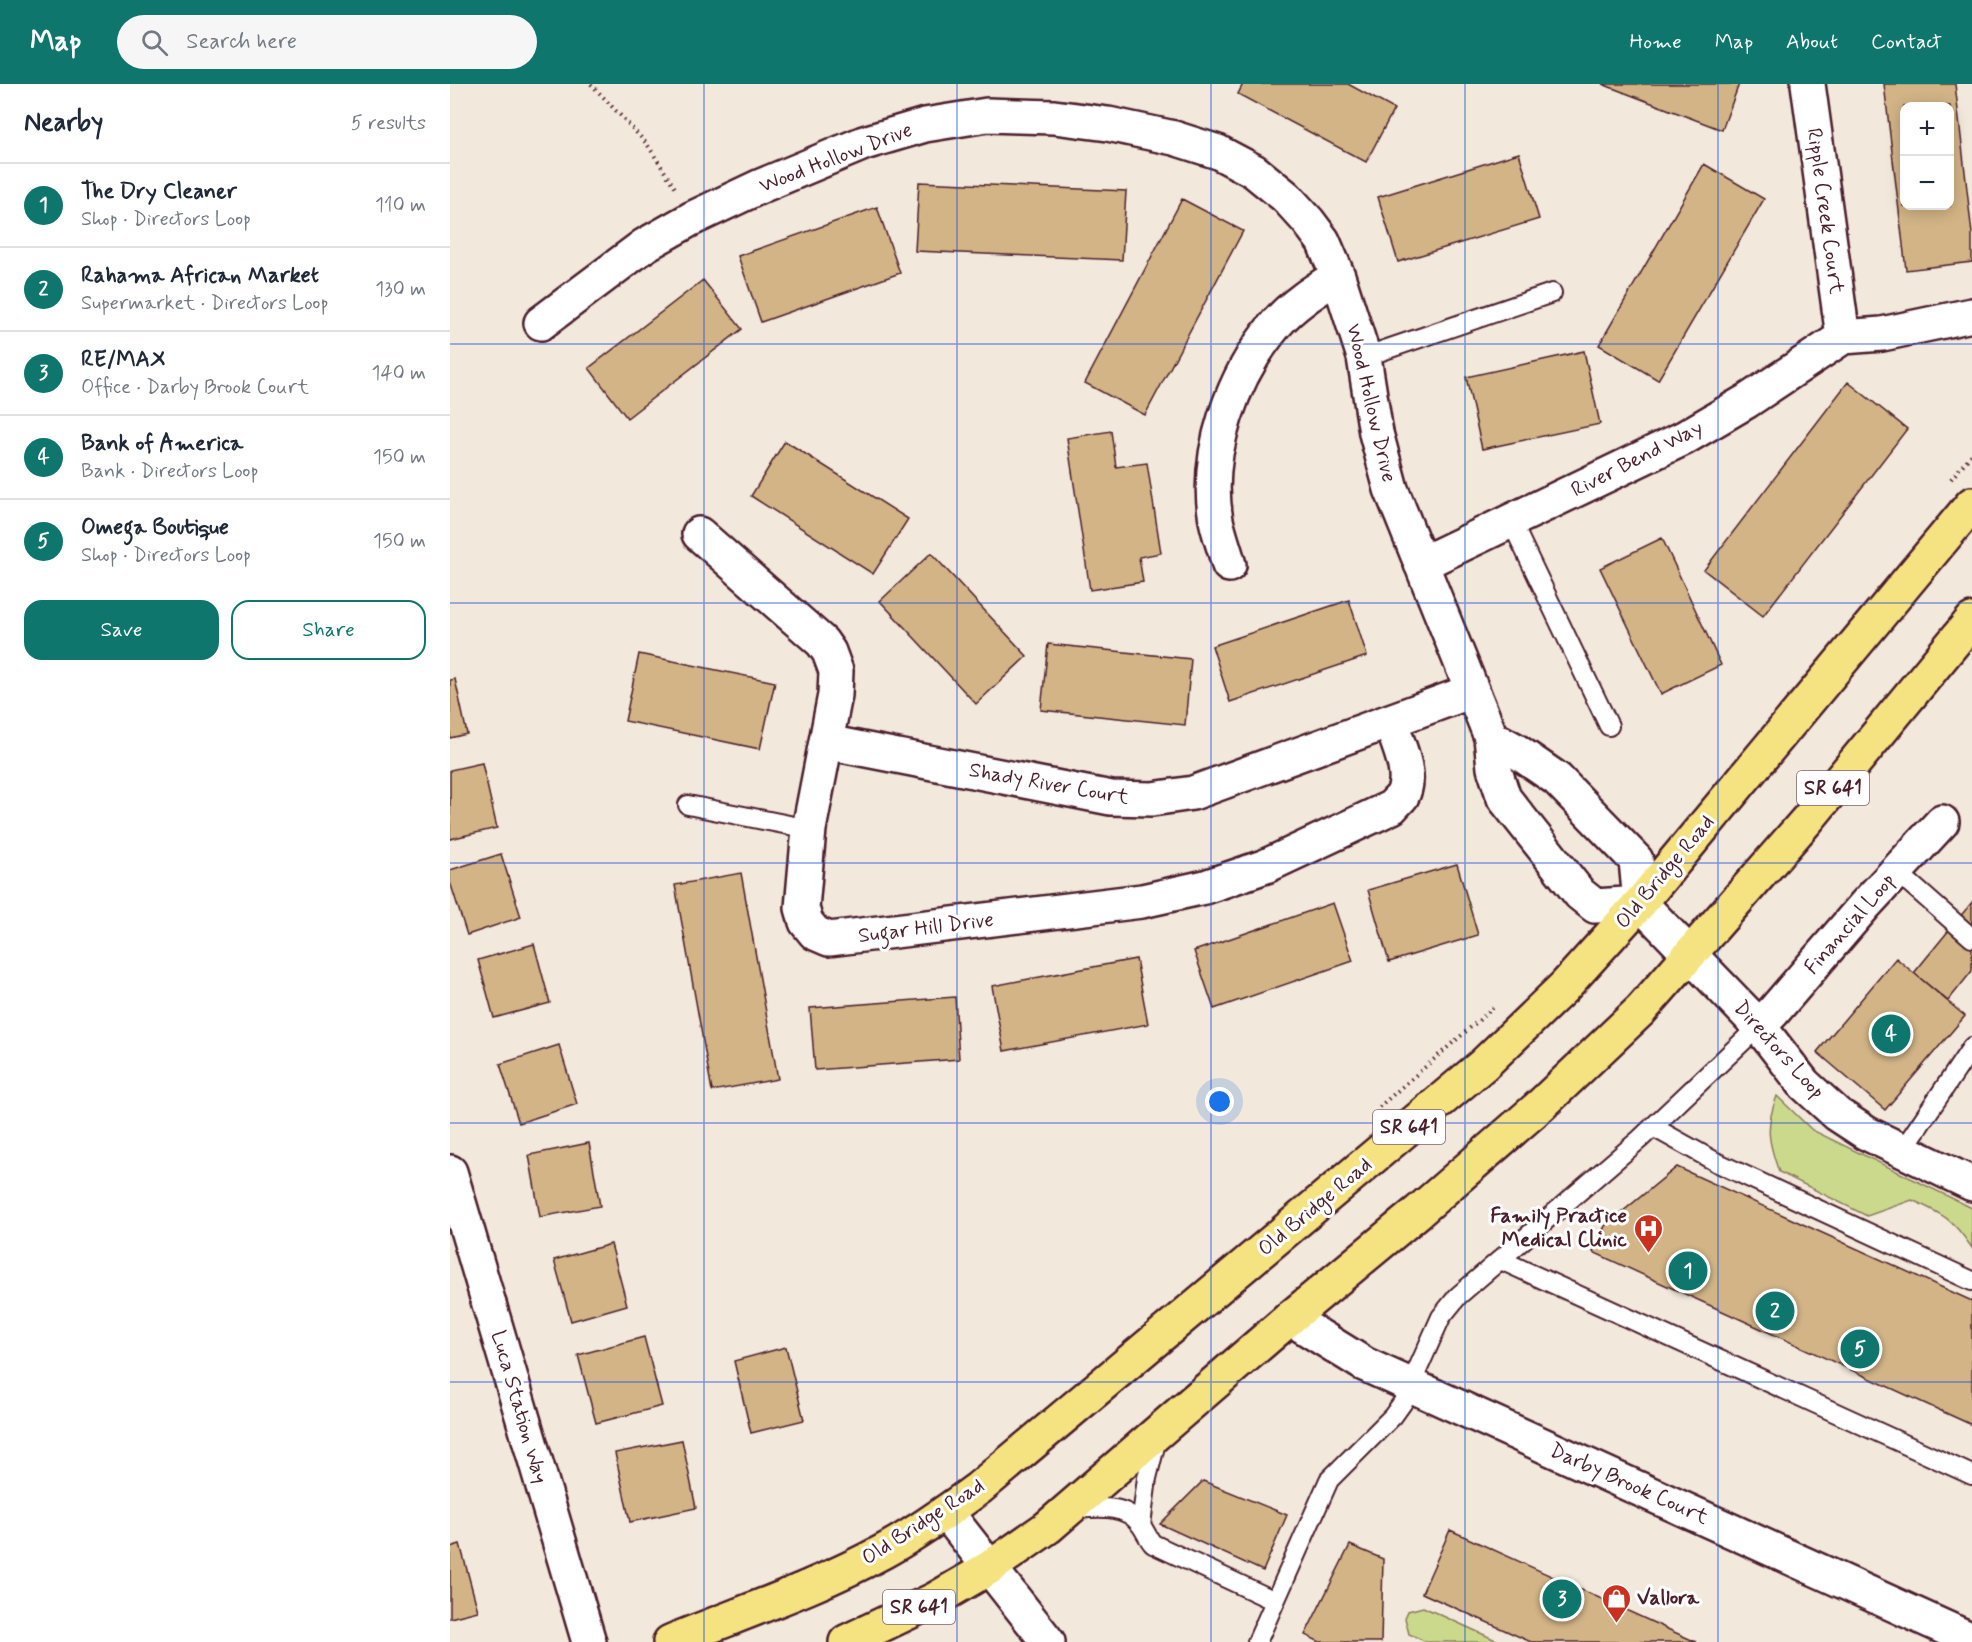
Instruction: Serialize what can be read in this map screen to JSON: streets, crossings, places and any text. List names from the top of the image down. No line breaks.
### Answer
{"streets":{"main road":["SR 641","Old Bridge Road"],"street":["Wood Hollow Drive","Ripple Creek Court","River Bend Way","Shady River Court","Financial Loop","Sugar Hill Drive","Directors Loop","Luca Station Way","Darby Brook Court"]},"crossings":[["Wood Hollow Drive","River Bend Way"],["Wood Hollow Drive","Shady River Court"],["Wood Hollow Drive","Old Bridge Road"],["Ripple Creek Court","River Bend Way"],["Shady River Court","Sugar Hill Drive"],["SR 641","Directors Loop"],["SR 641","Darby Brook Court"],["Financial Loop","Directors Loop"]],"places":{"hospital":["Family Practice Medical Clinic"],"shop":["Vallora"]},"page":{"header":"Map","search":"Search here","nav":["Home","Map","About","Contact"],"heading":["Nearby","5 results"],"map_buttons":["+","−"],"list":[{"mark":"1","name":"The Dry Cleaner","note":"Shop · Directors Loop","value":"110 m"},{"mark":"2","name":"Rahama African Market","note":"Supermarket · Directors Loop","value":"130 m"},{"mark":"3","name":"RE/MAX","note":"Office · Darby Brook Court","value":"140 m"},{"mark":"4","name":"Bank of America","note":"Bank · Directors Loop","value":"150 m"},{"mark":"5","name":"Omega Boutique","note":"Shop · Directors Loop","value":"150 m"}],"buttons":["Save","Share"],"pins":["4","1","2","5","3"]}}
